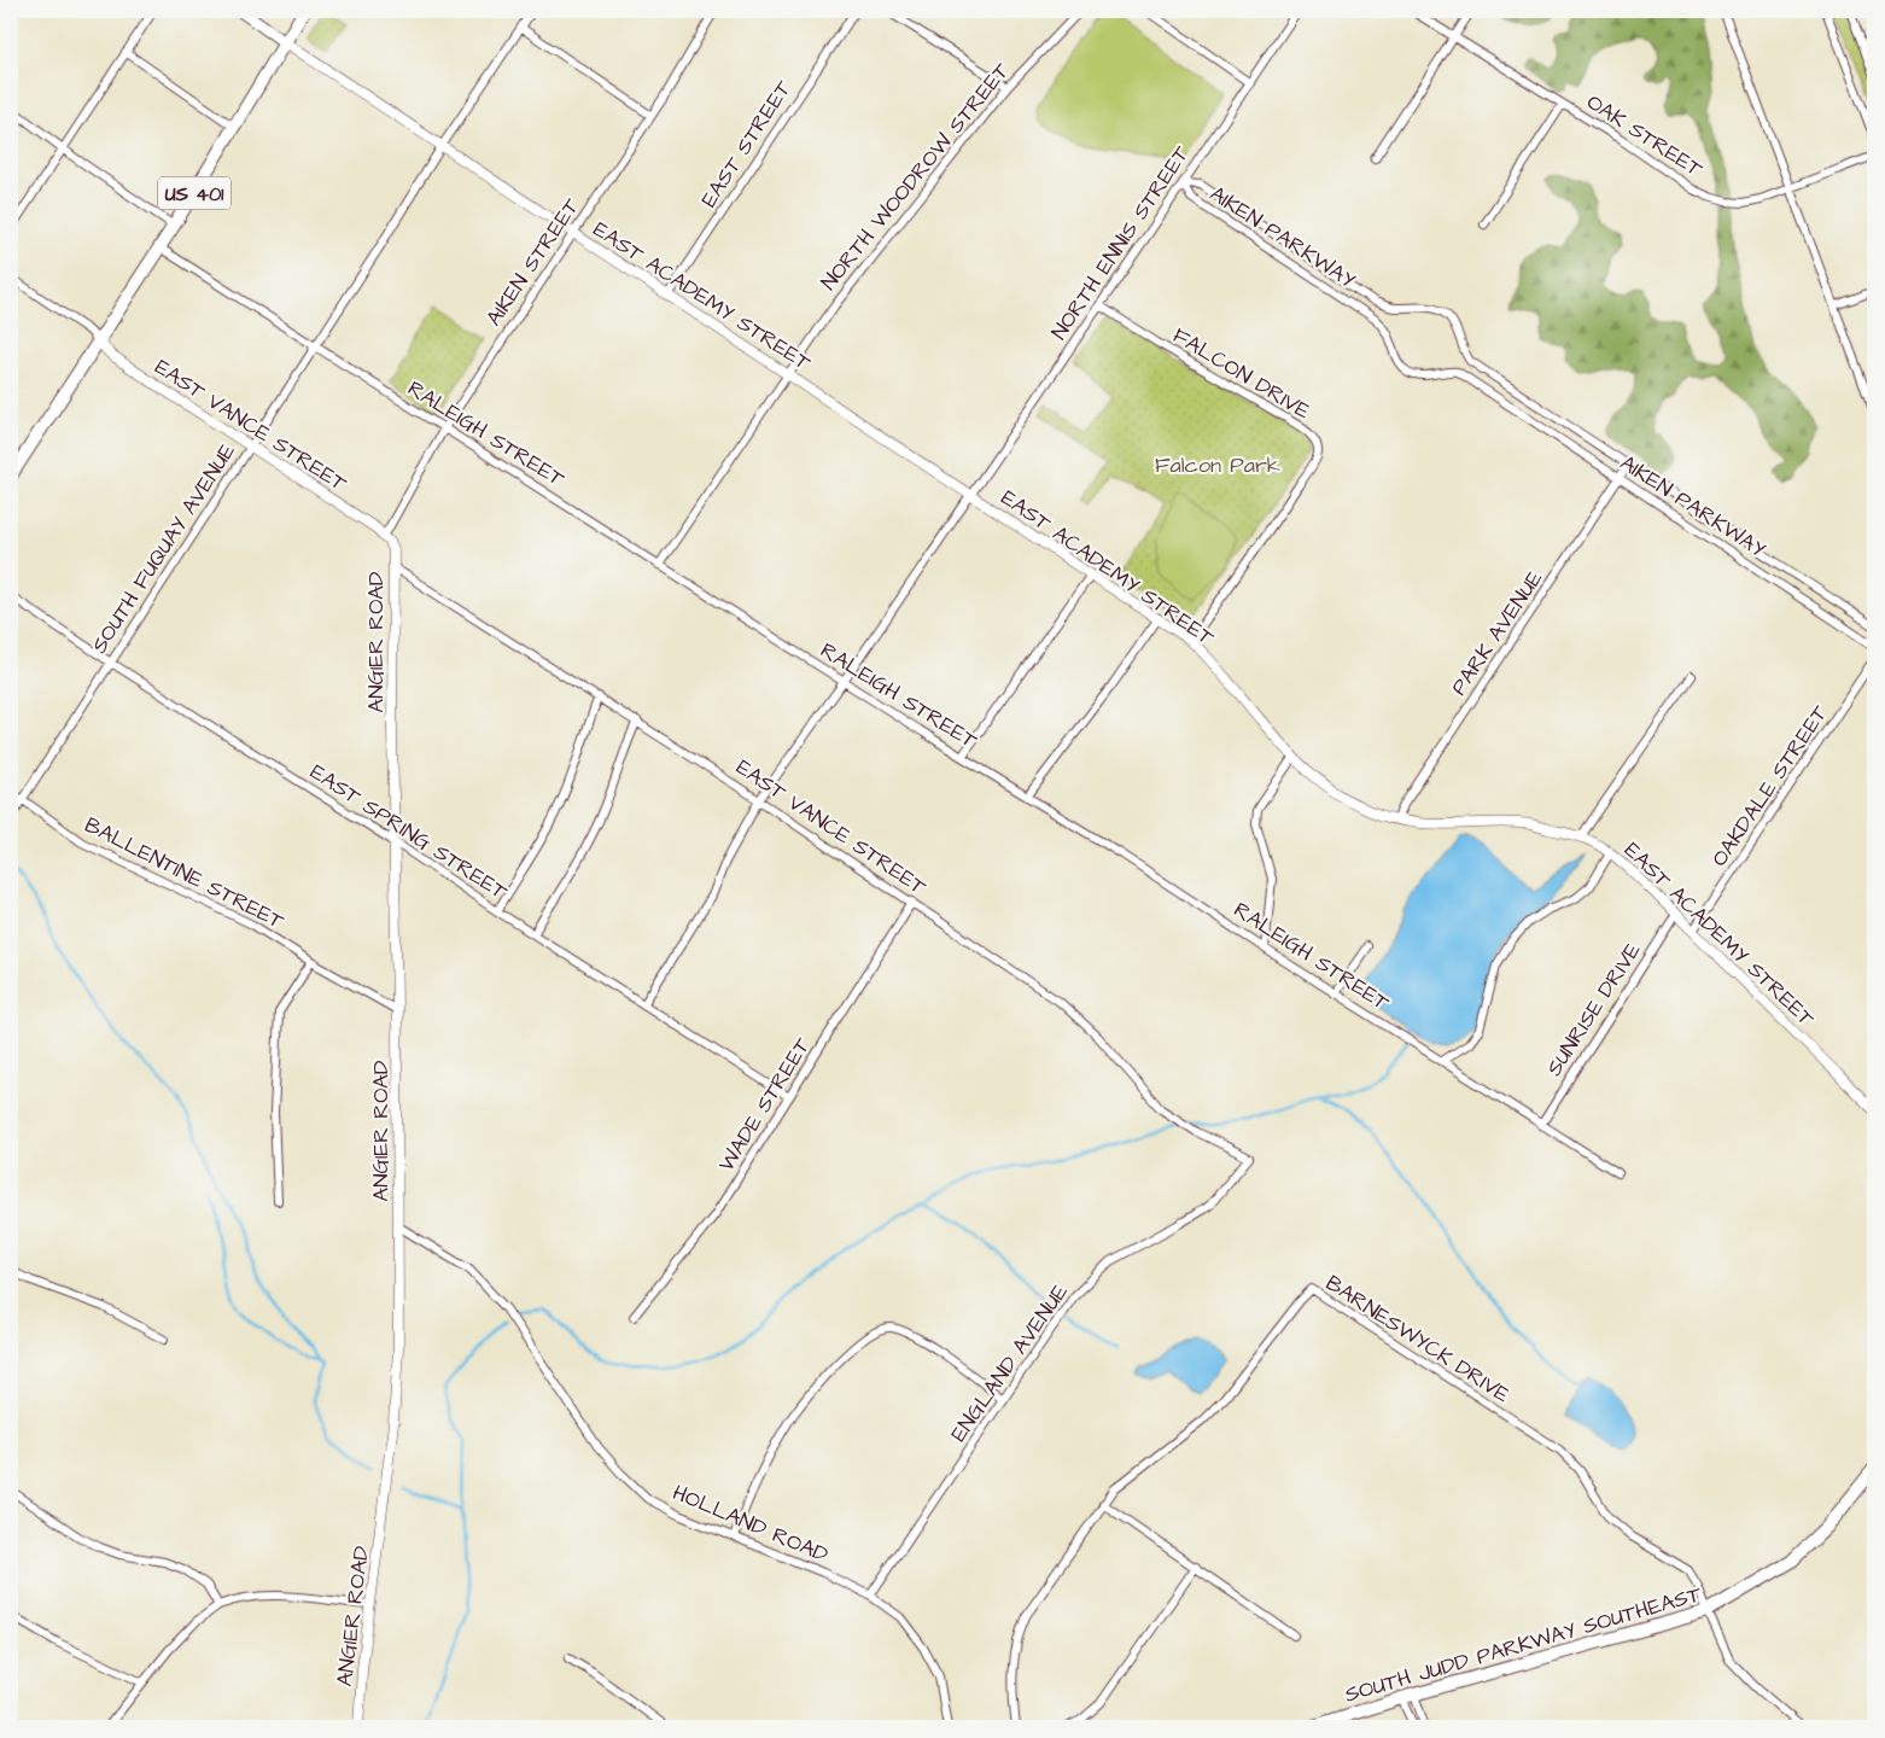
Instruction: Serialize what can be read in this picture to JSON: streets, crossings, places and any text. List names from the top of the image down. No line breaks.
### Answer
{"streets":{"main road":["US 401","SOUTH JUDD PARKWAY SOUTHEAST"],"street":["OAK STREET","EAST STREET","NORTH WOODROW STREET","AIKEN PARKWAY","NORTH ENNIS STREET","AIKEN STREET","EAST ACADEMY STREET","FALCON DRIVE","EAST VANCE STREET","RALEIGH STREET","SOUTH FUQUAY AVENUE","PARK AVENUE","ANGIER ROAD","OAKDALE STREET","EAST SPRING STREET","BALLENTINE STREET","SUNRISE DRIVE","WADE STREET","BARNESWYCK DRIVE","ENGLAND AVENUE","HOLLAND ROAD"]},"crossings":[["EAST STREET","EAST ACADEMY STREET"],["NORTH WOODROW STREET","EAST ACADEMY STREET"],["NORTH WOODROW STREET","RALEIGH STREET"],["US 401","EAST ACADEMY STREET"],["US 401","EAST VANCE STREET"],["US 401","RALEIGH STREET"],["AIKEN PARKWAY","NORTH ENNIS STREET"],["AIKEN PARKWAY","PARK AVENUE"],["NORTH ENNIS STREET","EAST ACADEMY STREET"],["NORTH ENNIS STREET","FALCON DRIVE"],["NORTH ENNIS STREET","EAST VANCE STREET"],["NORTH ENNIS STREET","RALEIGH STREET"],["NORTH ENNIS STREET","EAST SPRING STREET"],["AIKEN STREET","EAST ACADEMY STREET"],["AIKEN STREET","EAST VANCE STREET"],["AIKEN STREET","RALEIGH STREET"],["AIKEN STREET","ANGIER ROAD"],["EAST ACADEMY STREET","FALCON DRIVE"],["EAST ACADEMY STREET","SOUTH FUQUAY AVENUE"],["EAST ACADEMY STREET","PARK AVENUE"],["EAST ACADEMY STREET","OAKDALE STREET"],["EAST ACADEMY STREET","SUNRISE DRIVE"],["EAST VANCE STREET","SOUTH FUQUAY AVENUE"],["EAST VANCE STREET","ANGIER ROAD"],["EAST VANCE STREET","WADE STREET"],["EAST VANCE STREET","ENGLAND AVENUE"],["RALEIGH STREET","SOUTH FUQUAY AVENUE"],["RALEIGH STREET","SUNRISE DRIVE"],["SOUTH FUQUAY AVENUE","EAST SPRING STREET"],["SOUTH FUQUAY AVENUE","BALLENTINE STREET"],["ANGIER ROAD","EAST SPRING STREET"],["ANGIER ROAD","BALLENTINE STREET"],["ANGIER ROAD","HOLLAND ROAD"],["EAST SPRING STREET","WADE STREET"],["BARNESWYCK DRIVE","SOUTH JUDD PARKWAY SOUTHEAST"],["ENGLAND AVENUE","HOLLAND ROAD"]],"parks":["Falcon Park"]}
